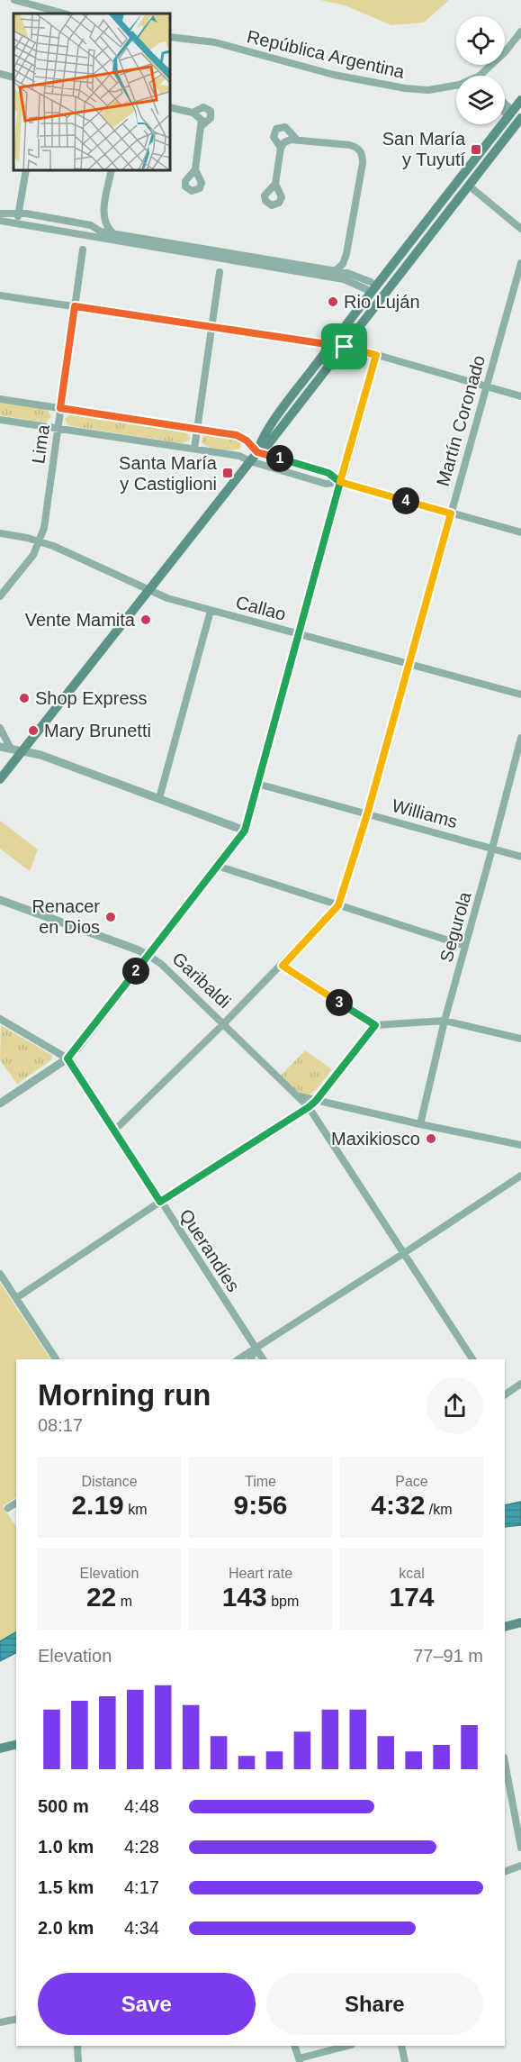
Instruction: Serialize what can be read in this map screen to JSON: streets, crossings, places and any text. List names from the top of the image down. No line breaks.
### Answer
{"streets":{"street":["República Argentina","Martín Coronado","Lima","Callao","Williams","Segurola","Garibaldi","Querandíes"]},"crossings":[["Martín Coronado","Callao"],["Martín Coronado","Williams"],["Martín Coronado","Garibaldi"],["Martín Coronado","Querandíes"],["Lima","Callao"],["Williams","Segurola"]],"places":{"transit":["San María y Tuyutí","Santa María y Castiglioni"],"other":["Rio Luján","Vente Mamita","Shop Express","Mary Brunetti","Renacer en Dios","Maxikiosco"]},"page":{"pins":["1","4","2","3"],"heading":["Morning run","08:17"],"stats":[["Distance","2.19 km"],["Time","9:56"],["Pace","4:32 /km"],["Elevation","22 m"],["Heart rate","143 bpm"],["kcal","174"]],"chart":["Elevation","77–91 m"],"list":[{"name":"500 m","note":"4:48"},{"name":"1.0 km","note":"4:28"},{"name":"1.5 km","note":"4:17"},{"name":"2.0 km","note":"4:34"}],"buttons":["Save","Share"]}}
